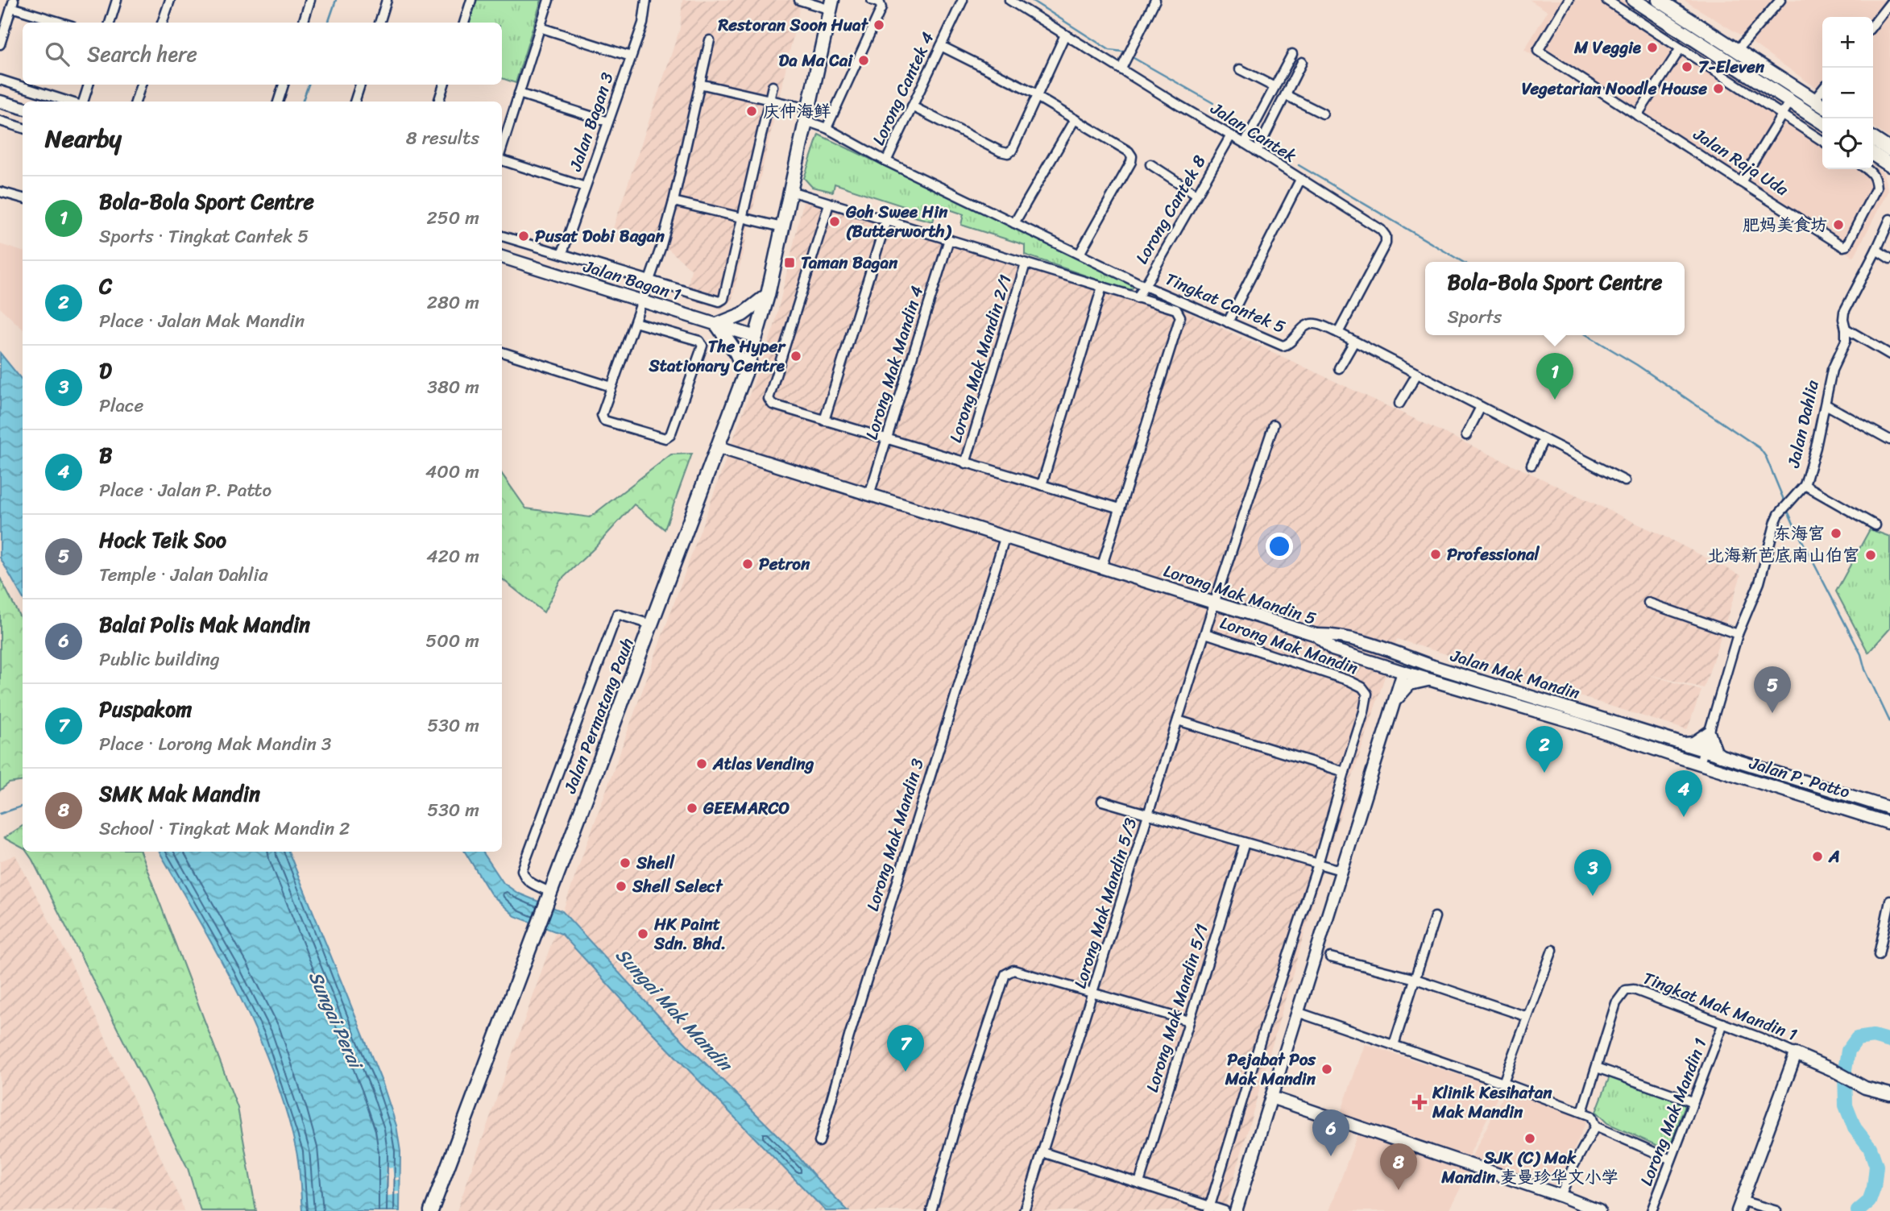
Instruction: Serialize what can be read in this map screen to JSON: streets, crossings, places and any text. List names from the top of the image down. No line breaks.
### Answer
{"streets":{"main road":["Jalan Permatang Pauh"],"street":["Lorong Cantek 4","Jalan Bagan 3","Jalan Cantek","Jalan Raja Uda","Lorong Cantek 8","Jalan Bagan 1","Tingkat Cantek 5","Lorong Mak Mandin 2/1","Lorong Mak Mandin 4","Jalan Dahlia","Lorong Mak Mandin 5","Lorong Mak Mandin","Jalan Mak Mandin","Jalan P. Patto","Lorong Mak Mandin 3","Lorong Mak Mandin 5/3","Tingkat Mak Mandin 1","Lorong Mak Mandin 5/1","Lorong Mak Mandin 1"]},"crossings":[["Lorong Cantek 4","Tingkat Cantek 5"],["Jalan Bagan 3","Jalan Bagan 1"],["Jalan Cantek","Lorong Cantek 8"],["Jalan Cantek","Tingkat Cantek 5"],["Lorong Cantek 8","Tingkat Cantek 5"],["Jalan Bagan 1","Jalan Permatang Pauh"],["Tingkat Cantek 5","Jalan Permatang Pauh"],["Lorong Mak Mandin 4","Lorong Mak Mandin 5"],["Jalan Dahlia","Jalan Mak Mandin"],["Jalan Dahlia","Jalan P. Patto"],["Lorong Mak Mandin 5","Jalan Mak Mandin"],["Lorong Mak Mandin 5","Jalan Permatang Pauh"],["Lorong Mak Mandin 5","Lorong Mak Mandin 3"],["Lorong Mak Mandin 5","Lorong Mak Mandin 5/3"],["Lorong Mak Mandin","Lorong Mak Mandin 5/3"],["Jalan Mak Mandin","Jalan P. Patto"],["Tingkat Mak Mandin 1","Lorong Mak Mandin 1"]],"water":["Sungai Mak Mandin","Sungai Perai"],"places":{"other":["Restoran Soon Huat","M Veggie","Da Ma Cai","7-Eleven","Vegetarian Noodle House","庆仲海鲜","Goh Swee Hin (Butterworth)","肥妈美食坊","Pusat Dobi Bagan","The Hyper Stationary Centre","东海宫","Professional","北海新芭底南山伯宫","Petron","Atlas Vending","GEEMARCO","A","Shell","Shell Select","HK Paint Sdn. Bhd.","Pejabat Pos Mak Mandin","SJK (C) Mak Mandin 麦曼珍华文小学"],"transit":["Taman Bagan"],"health":["Klinik Kesihatan Mak Mandin"]},"page":{"map_buttons":["+","−"],"search":"Search here","heading":["Nearby","8 results"],"list":[{"mark":"1","name":"Bola-Bola Sport Centre","note":"Sports · Tingkat Cantek 5","value":"250 m"},{"mark":"2","name":"C","note":"Place · Jalan Mak Mandin","value":"280 m"},{"mark":"3","name":"D","note":"Place","value":"380 m"},{"mark":"4","name":"B","note":"Place · Jalan P. Patto","value":"400 m"},{"mark":"5","name":"Hock Teik Soo","note":"Temple · Jalan Dahlia","value":"420 m"},{"mark":"6","name":"Balai Polis Mak Mandin","note":"Public building","value":"500 m"},{"mark":"7","name":"Puspakom","note":"Place · Lorong Mak Mandin 3","value":"530 m"},{"mark":"8","name":"SMK Mak Mandin","note":"School · Tingkat Mak Mandin 2","value":"530 m"}],"popup":["Bola-Bola Sport Centre","Sports"],"pins":["1","5","2","4","3","7","6","8"]}}
